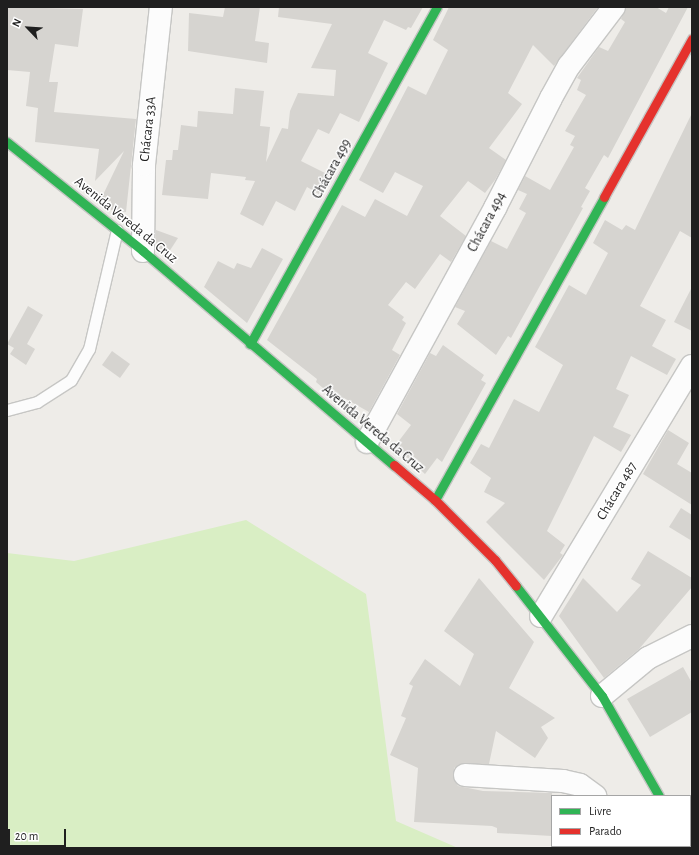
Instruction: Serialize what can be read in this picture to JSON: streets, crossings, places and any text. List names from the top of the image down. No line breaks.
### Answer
{"streets":{"street":["Chácara 33A","Chácara 499","Avenida Vereda da Cruz","Chácara 494","Chácara 487"]},"crossings":[["Chácara 33A","Avenida Vereda da Cruz"],["Chácara 499","Avenida Vereda da Cruz"],["Avenida Vereda da Cruz","Chácara 494"],["Avenida Vereda da Cruz","Chácara 487"]],"legend":["Livre","Parado"],"scale_bar":"20 m","north":"top left"}
